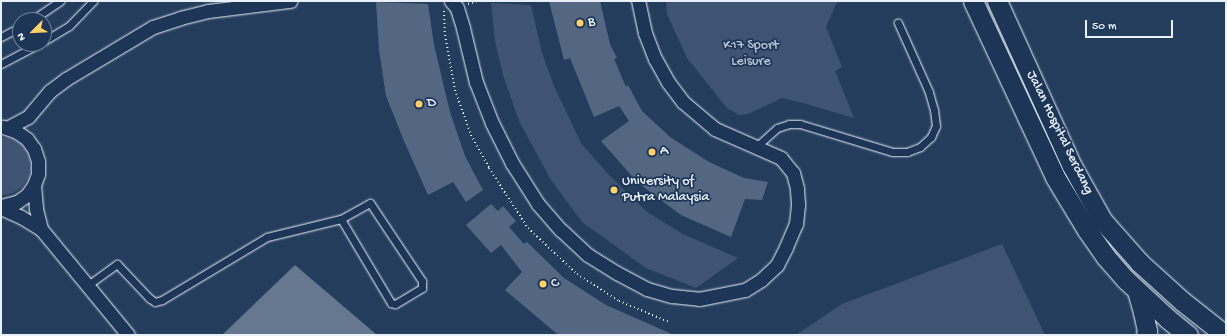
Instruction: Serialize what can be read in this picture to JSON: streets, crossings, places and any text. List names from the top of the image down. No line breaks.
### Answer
{"streets":{"main road":["Jalan Hospital Serdang"]},"parks":["K17 Sport Leisure"],"places":["B","D","A","University of Putra Malaysia","C"],"scale_bar":"50 m","north":"bottom left"}
